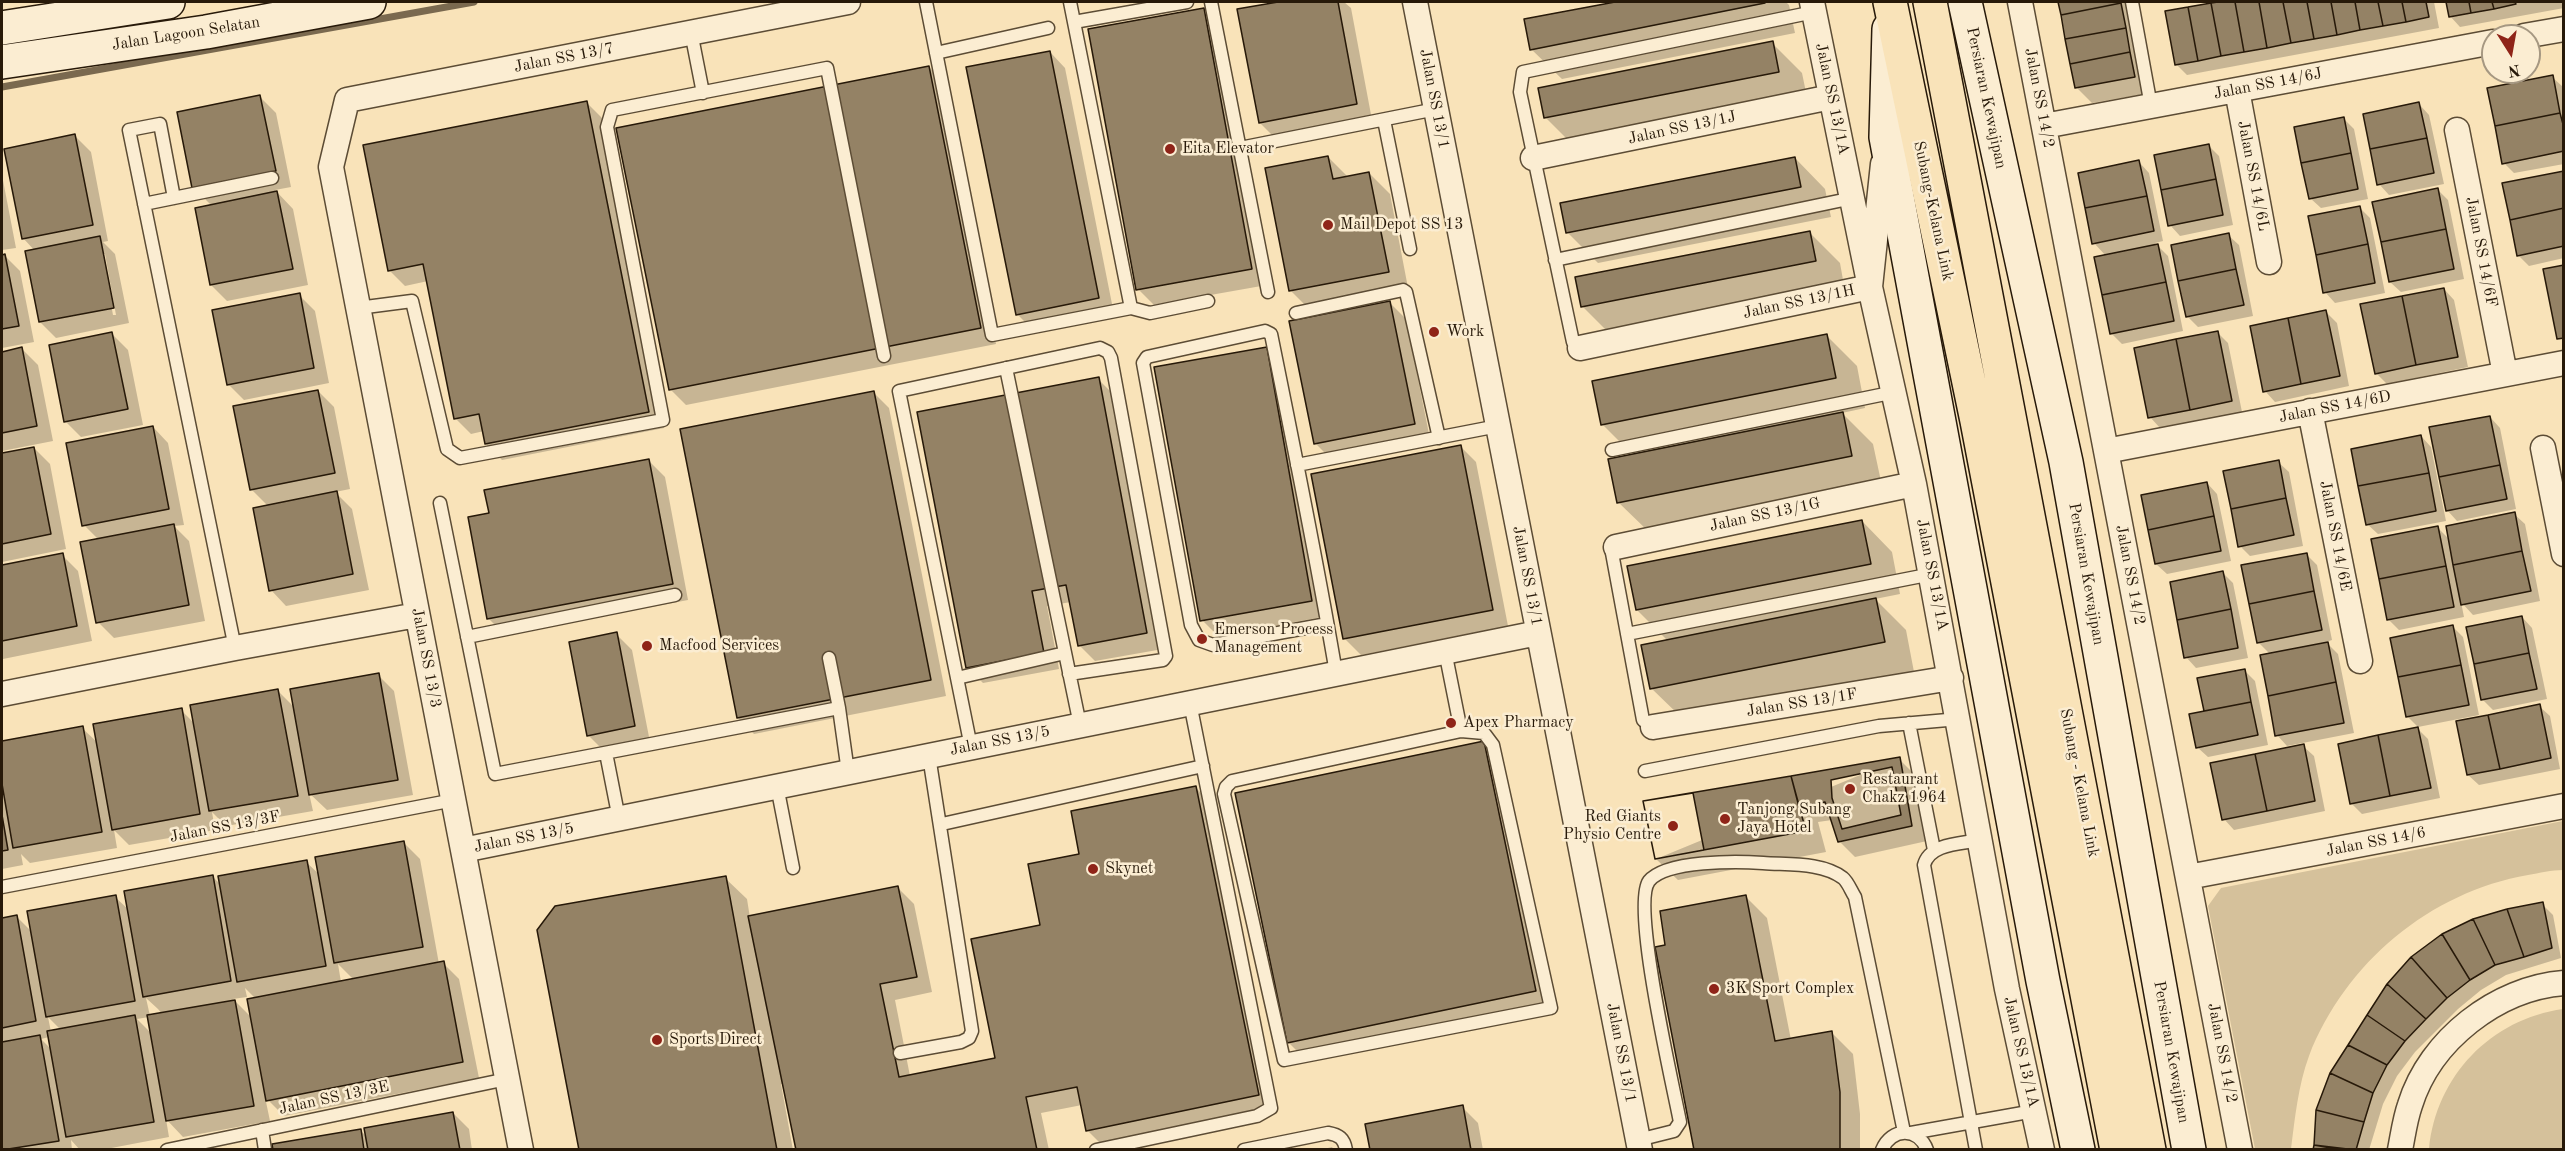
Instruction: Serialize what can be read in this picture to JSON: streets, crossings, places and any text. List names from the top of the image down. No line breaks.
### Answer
{"streets":{"main road":["Jalan Lagoon Selatan","Persiaran Kewajipan","Subang-Kelana Link","Subang - Kelana Link"],"street":["Jalan SS 13/7","Jalan SS 14/6J","Jalan SS 14/2","Jalan SS 13/1","Jalan SS 13/1A","Jalan SS 13/1J","Jalan SS 14/6L","Jalan SS 14/6F","Jalan SS 13/1H","Jalan SS 14/6D","Jalan SS 13/1G","Jalan SS 14/6E","Jalan SS 13/3","Jalan SS 13/1F","Jalan SS 13/5","Jalan SS 14/6"],"lane":["Jalan SS 13/3F","Jalan SS 13/3E"]},"crossings":[["Jalan SS 13/7","Jalan SS 13/3"],["Jalan SS 14/6J","Jalan SS 14/2"],["Jalan SS 14/6J","Jalan SS 14/6L"],["Jalan SS 14/2","Jalan SS 14/6D"],["Jalan SS 14/2","Jalan SS 14/6"],["Jalan SS 13/1","Jalan SS 13/5"],["Jalan SS 13/1A","Jalan SS 13/1J"],["Jalan SS 13/1A","Jalan SS 13/1H"],["Jalan SS 13/1A","Jalan SS 13/1G"],["Jalan SS 13/1A","Jalan SS 13/1F"],["Subang-Kelana Link","Subang - Kelana Link"],["Jalan SS 14/6F","Jalan SS 14/6D"],["Jalan SS 14/6D","Jalan SS 14/6E"],["Jalan SS 13/3","Jalan SS 13/5"],["Jalan SS 13/3","Jalan SS 13/3F"],["Jalan SS 13/3","Jalan SS 13/3E"]],"places":["Eita Elevator","Mail Depot SS 13","Work","Emerson Process Management","Macfood Services","Apex Pharmacy","Restaurant Chakz 1964","Tanjong Subang Jaya Hotel","Red Giants Physio Centre","Skynet","3K Sport Complex","Sports Direct"],"north":"bottom"}
